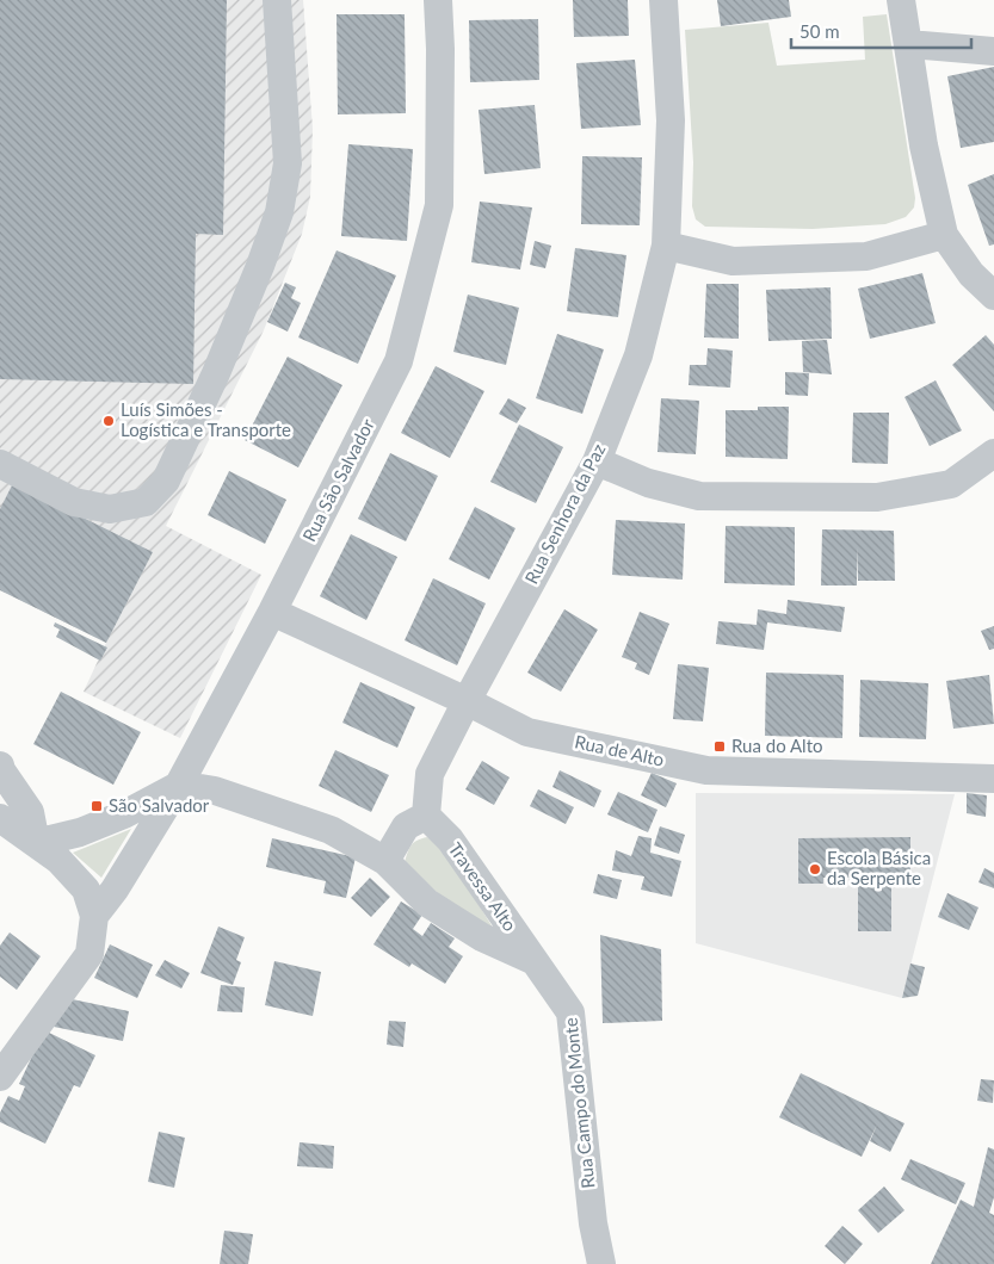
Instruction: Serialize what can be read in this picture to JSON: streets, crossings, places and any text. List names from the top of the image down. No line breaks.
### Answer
{"streets":{"street":["Rua São Salvador","Rua Senhora da Paz","Rua de Alto","Travessa Alto","Rua Campo do Monte"]},"crossings":[["Rua São Salvador","Rua de Alto"],["Rua Senhora da Paz","Rua de Alto"],["Travessa Alto","Rua Campo do Monte"]],"places":{"other":["Luís Simões - Logística e Transporte","Escola Básica da Serpente"],"transit":["Rua do Alto","São Salvador"]},"scale_bar":"50 m"}
